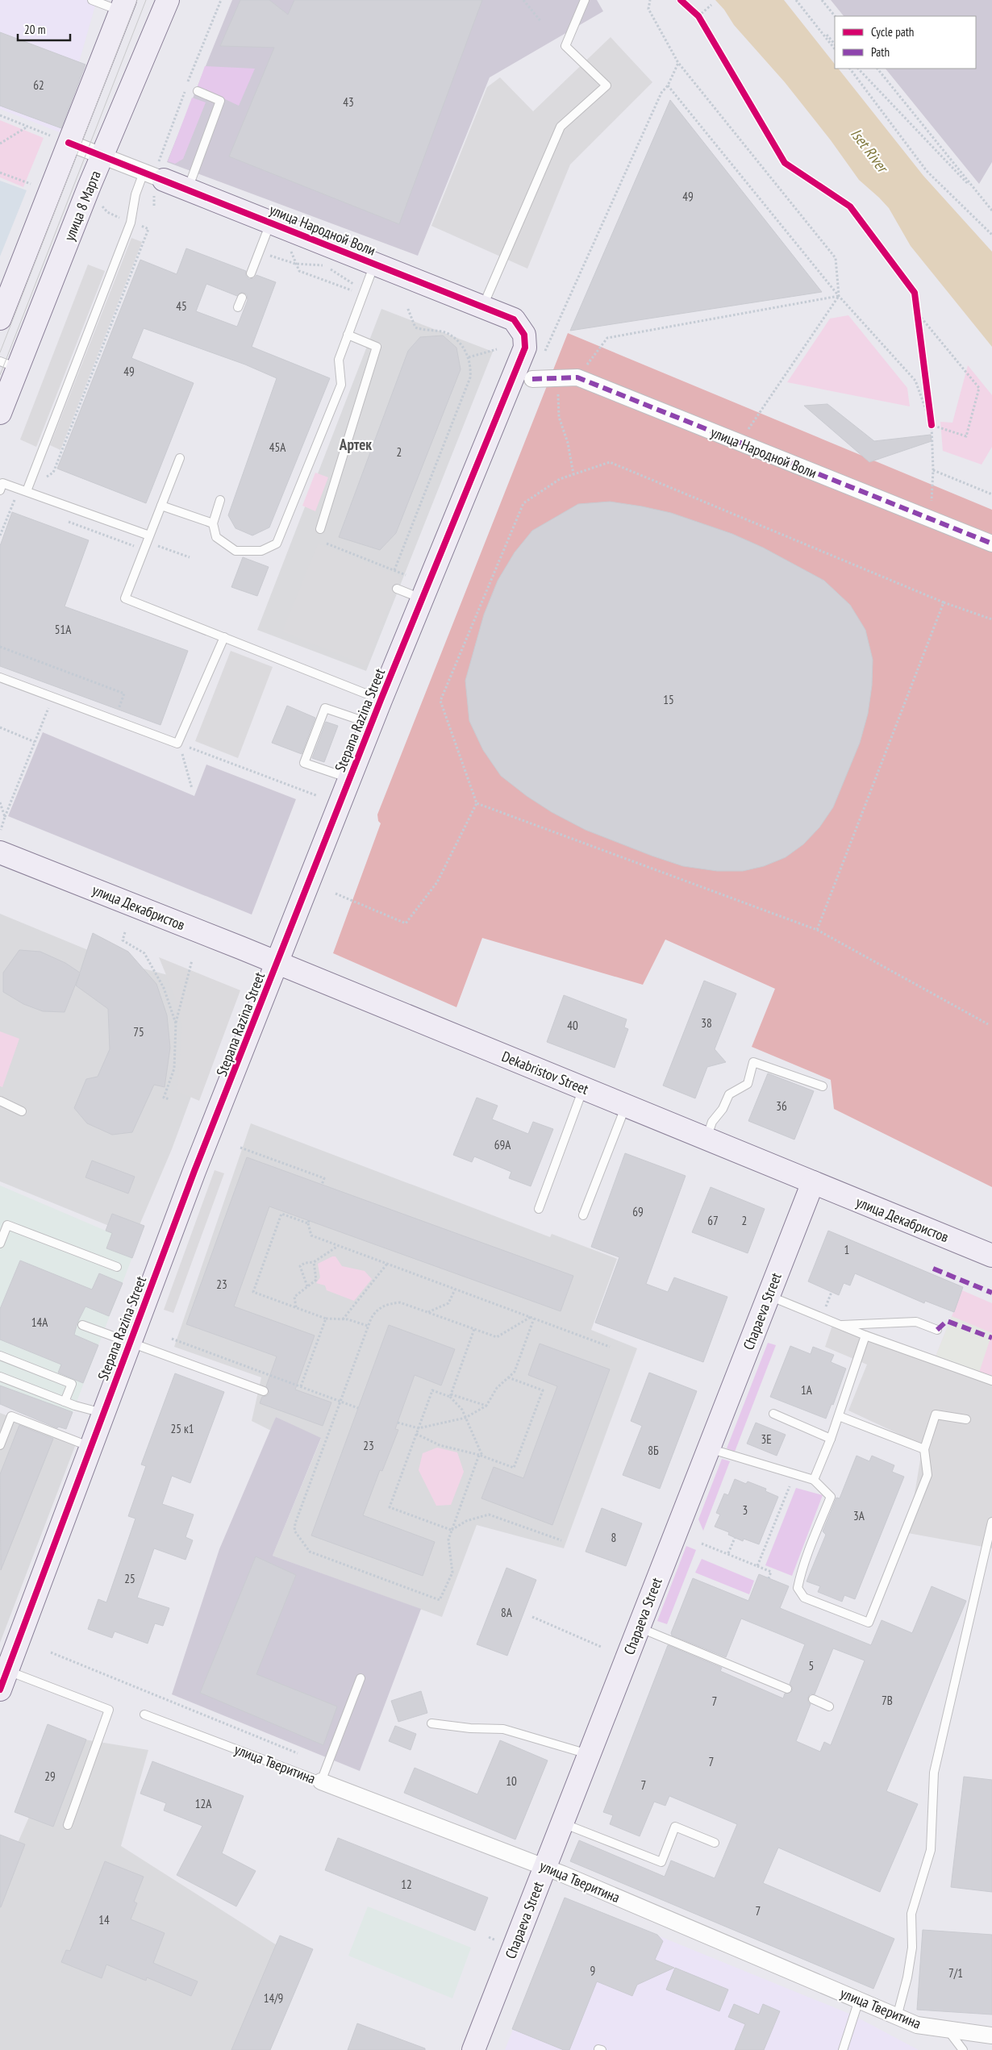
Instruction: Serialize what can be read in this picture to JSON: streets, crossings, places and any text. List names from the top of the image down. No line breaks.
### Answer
{"streets":{"street":["улица 8 Марта","улица Народной Воли","Stepana Razina Street","улица Декабристов","Dekabristov Street","Chapaeva Street","улица Тверитина"]},"crossings":[["улица 8 Марта","улица Народной Воли"],["улица Народной Воли","Stepana Razina Street"],["Stepana Razina Street","улица Декабристов"],["Stepana Razina Street","Dekabristov Street"],["улица Декабристов","Dekabristov Street"],["улица Декабристов","Chapaeva Street"],["Dekabristov Street","Chapaeva Street"],["Chapaeva Street","улица Тверитина"]],"districts":["Артек"],"water":["Iset River"],"house_numbers":["62","43","49","45","49","45А","2","51А","15","38","40","75","36","69А","69","67","2","1","23","14А","1А","25 к1","3Е","23","8Б","3","3А","8","25","8А","5","7В","7","7","29","10","7","12А","12","7","14","9","7/1","14/9"],"legend":["Cycle path","Path"],"scale_bar":"20 m"}
